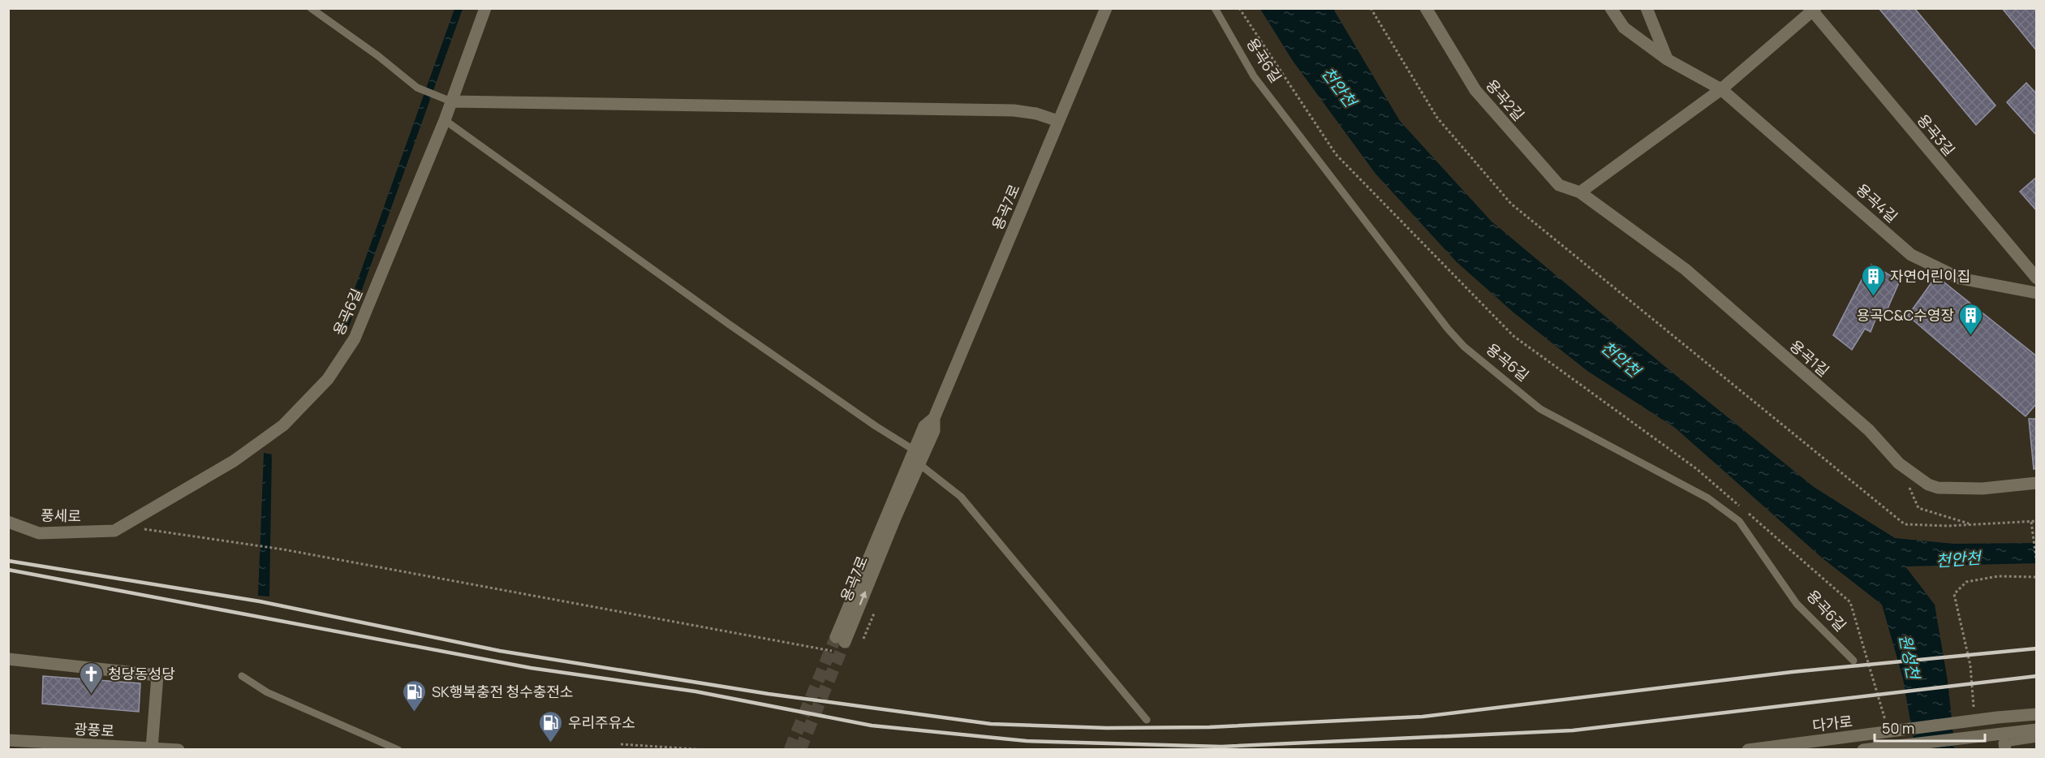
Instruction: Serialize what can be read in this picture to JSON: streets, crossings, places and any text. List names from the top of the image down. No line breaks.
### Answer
{"streets":{"street":["용곡6길","용곡2길","용곡3길","용곡4길","용곡7로","용곡1길","풍세로","다가로","광풍로"]},"crossings":[["용곡6길","풍세로"],["용곡2길","용곡1길"]],"water":["천안천","원성천"],"places":{"building":["자연어린이집","용곡C&C수영장"],"church":["청당동성당"],"fuel station":["SK행복충전 청수충전소","우리주유소"]},"scale_bar":"50 m"}
